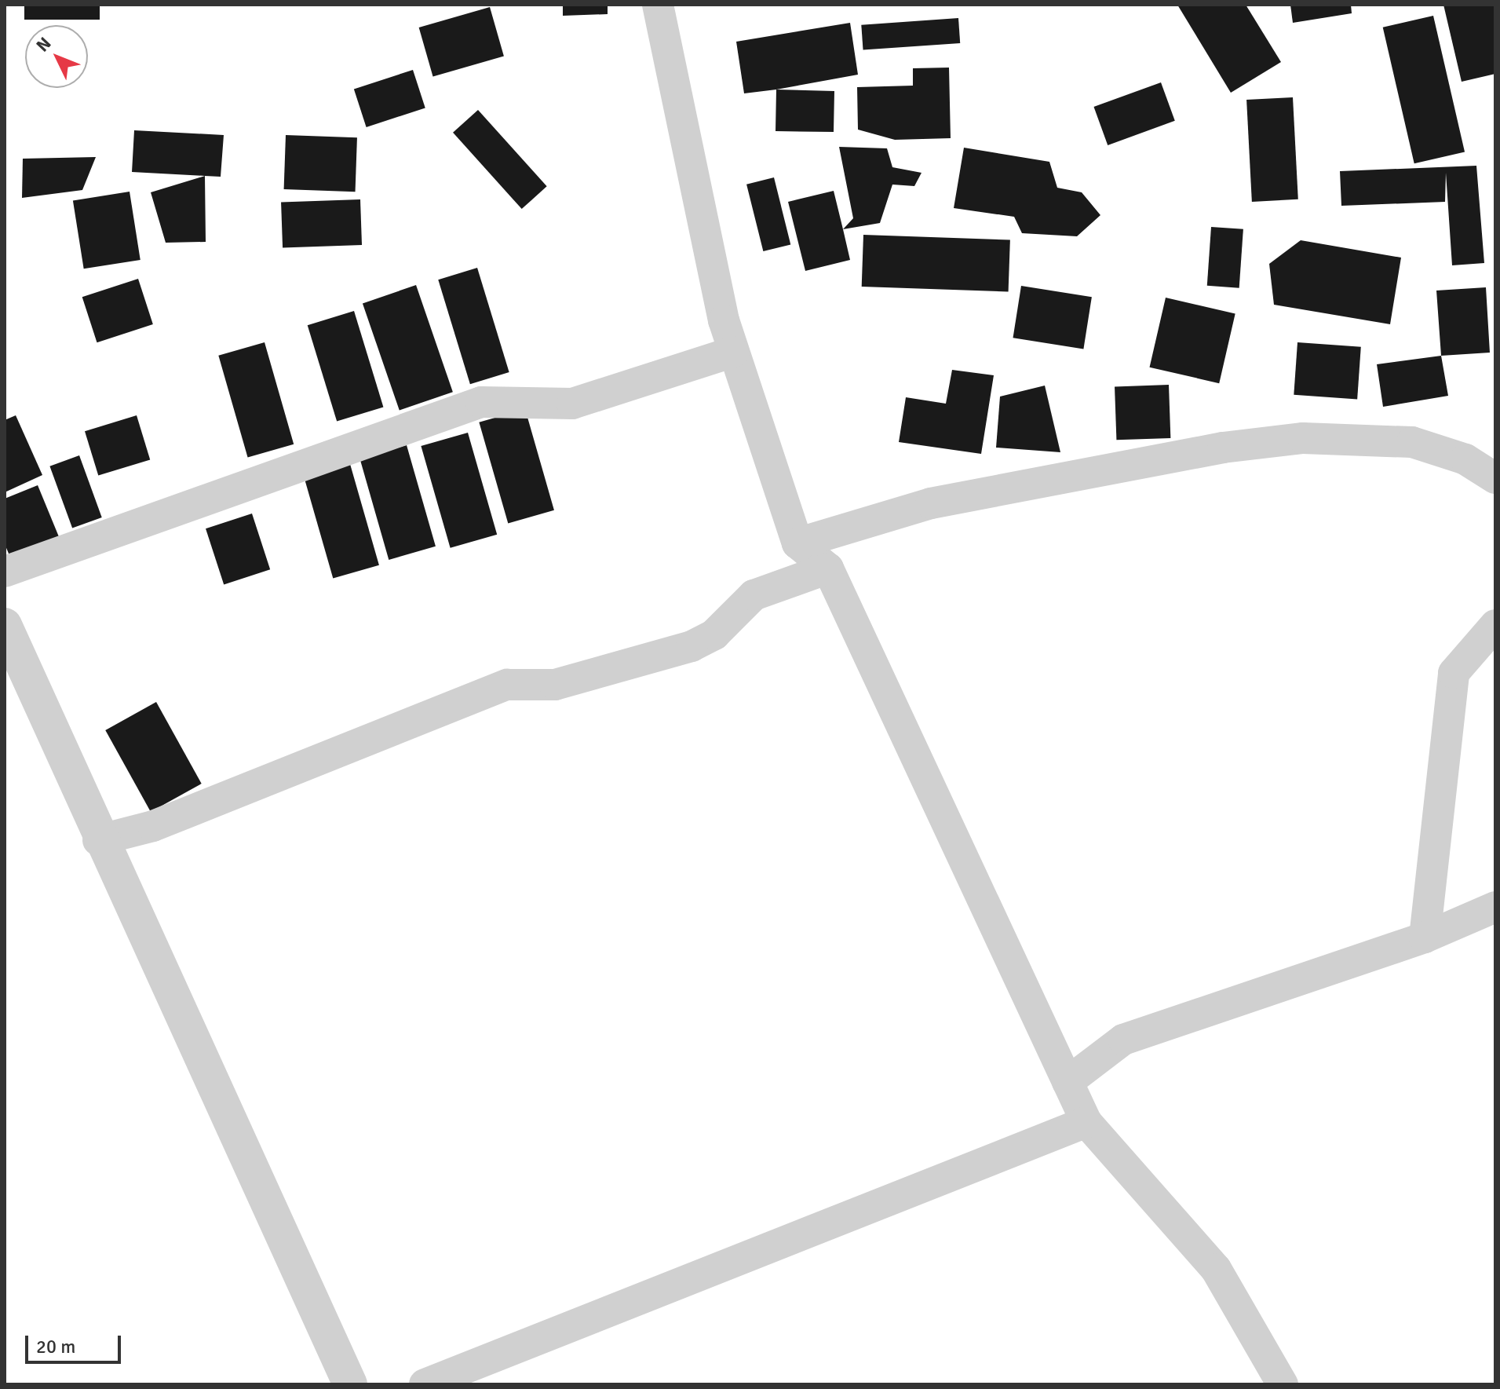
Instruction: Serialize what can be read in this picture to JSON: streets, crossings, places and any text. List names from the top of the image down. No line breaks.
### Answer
{"scale_bar":"20 m","north":"top left"}
